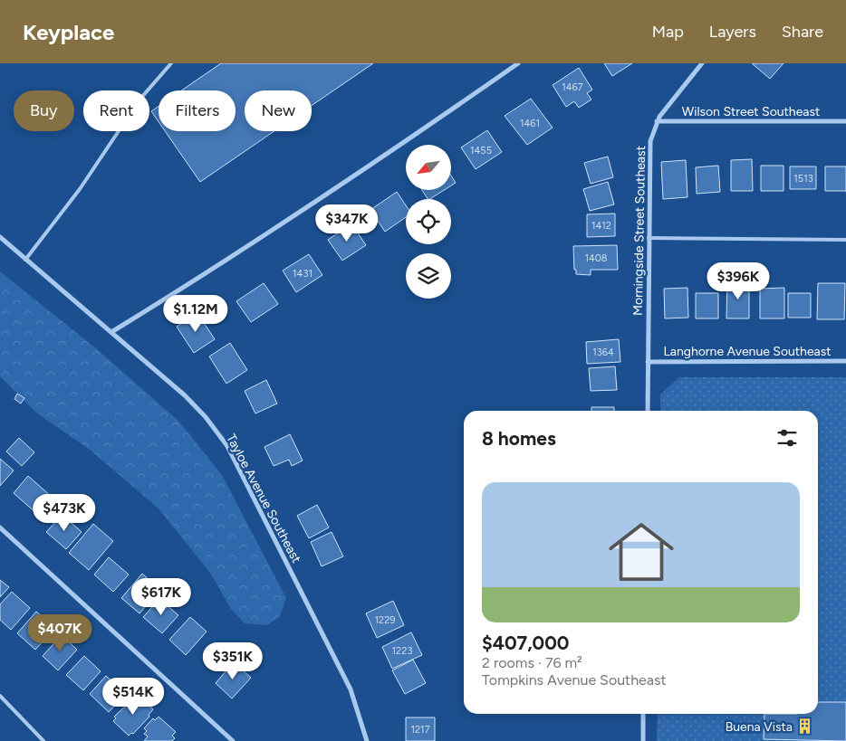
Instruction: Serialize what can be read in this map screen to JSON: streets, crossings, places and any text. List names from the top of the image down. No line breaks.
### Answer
{"streets":{"street":["Wilson Street Southeast","Morningside Street Southeast","Langhorne Avenue Southeast","Tayloe Avenue Southeast"]},"crossings":[["Wilson Street Southeast","Morningside Street Southeast"],["Morningside Street Southeast","Langhorne Avenue Southeast"]],"places":{"building":["Buena Vista"]},"house_numbers":["1467","1461","1455","1513","1412","1408","1431","1364","1229","1223","1217"],"north":"bottom left","page":{"header":"Keyplace","nav":["Map","Layers","Share"],"chip":["Buy","Rent","Filters","New"],"price":["$347K","$396K","$1.12M","$473K","$617K","$407K","$351K","$514K"],"heading":"8 homes","list":[{"name":"$407,000","note":"2 rooms · 76 m² · Tompkins Avenue Southeast"}]}}
